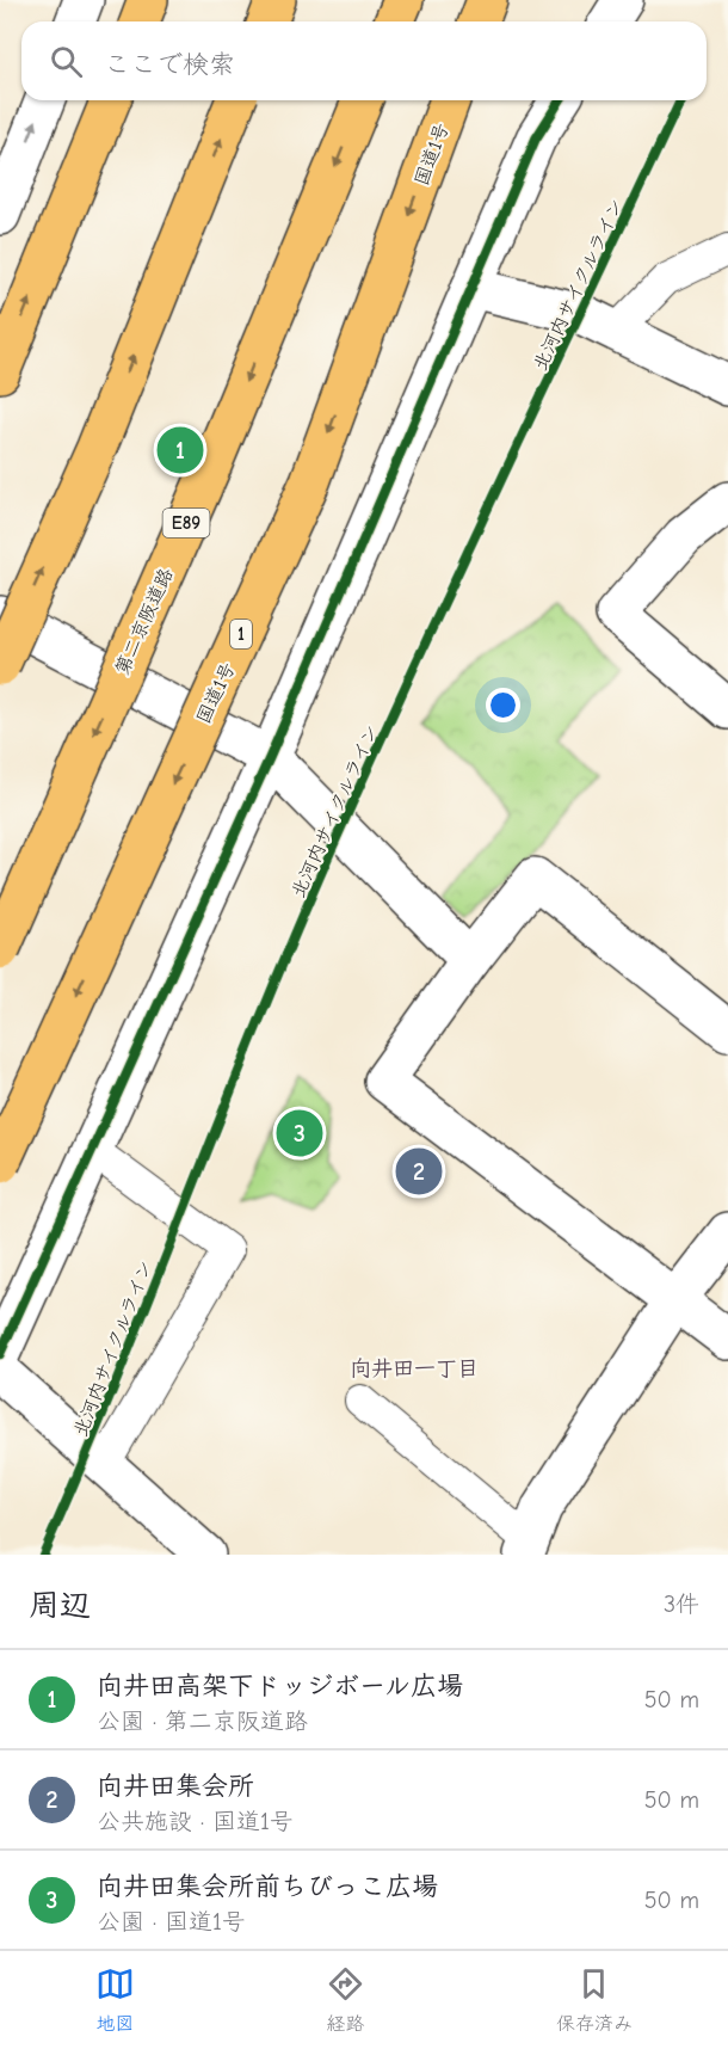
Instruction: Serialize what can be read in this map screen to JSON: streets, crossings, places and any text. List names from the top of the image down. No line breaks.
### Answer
{"streets":{"highway":["国道1号","E89","第二京阪道路","1"],"cycle path":["北河内サイクルライン"]},"districts":["向井田一丁目"],"page":{"search":"ここで検索","pins":["1","3","2"],"heading":["周辺","3件"],"list":[{"mark":"1","name":"向井田高架下ドッジボール広場","note":"公園 · 第二京阪道路","value":"50 m"},{"mark":"2","name":"向井田集会所","note":"公共施設 · 国道1号","value":"50 m"},{"mark":"3","name":"向井田集会所前ちびっこ広場","note":"公園 · 国道1号","value":"50 m"}],"nav":["地図","経路","保存済み"]}}
